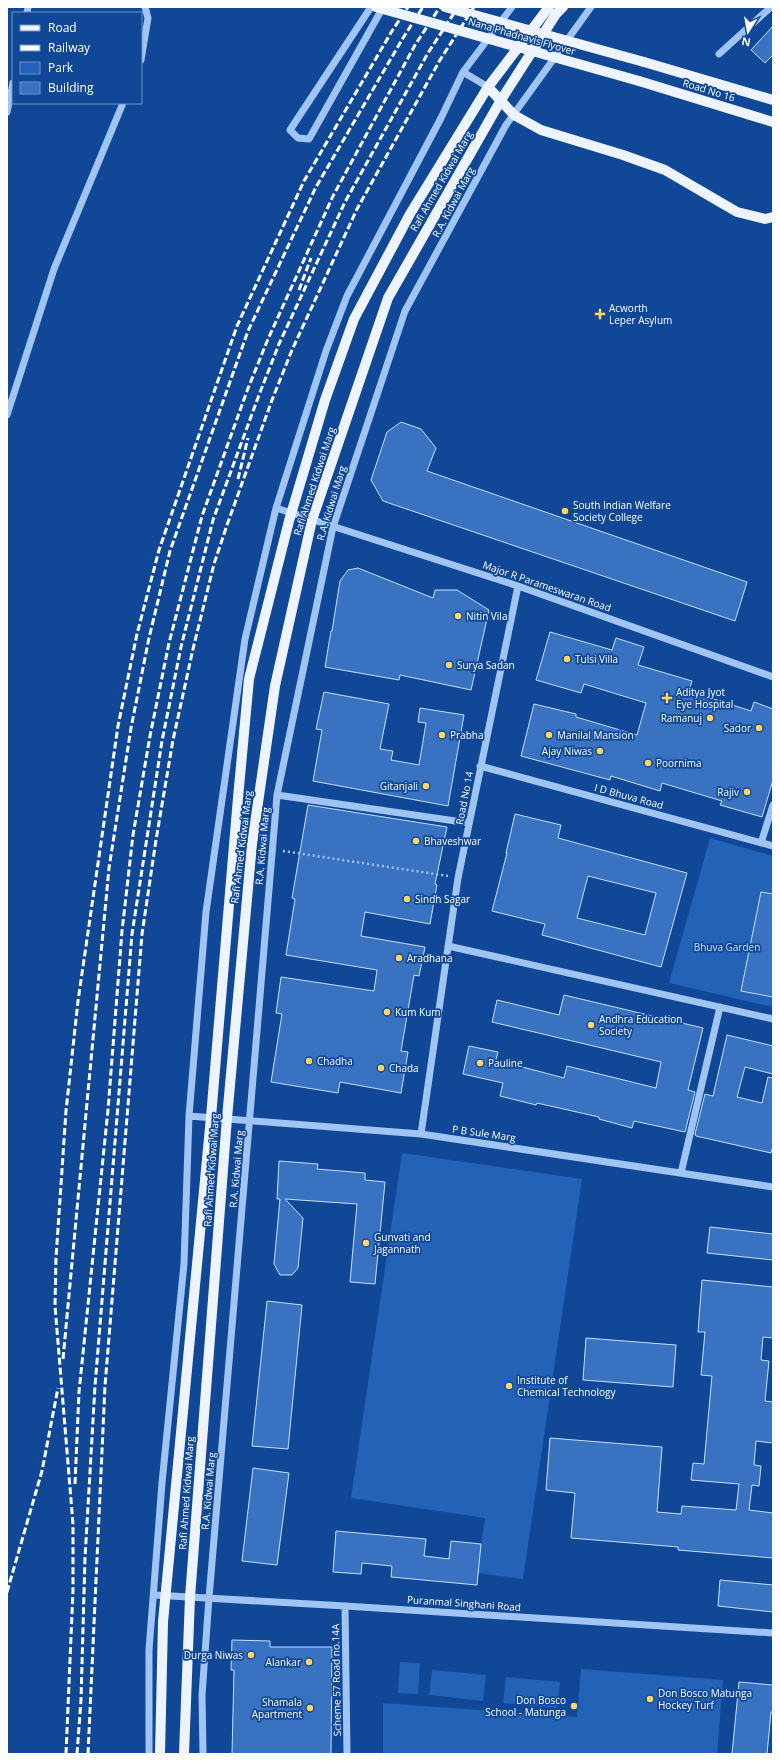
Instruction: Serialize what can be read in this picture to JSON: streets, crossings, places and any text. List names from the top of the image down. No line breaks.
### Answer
{"streets":{"main road":["Nana Phadnavis Flyover","Road No 16","Rafi Ahmed Kidwai Marg"],"street":["R.A. Kidwai Marg","Major R Parameswaran Road","I D Bhuva Road","Road No 14","P B Sule Marg","Puranmal Singhani Road","Scheme 57 Road no.14A"]},"crossings":[["Nana Phadnavis Flyover","Road No 16"],["Rafi Ahmed Kidwai Marg","Major R Parameswaran Road"],["Rafi Ahmed Kidwai Marg","P B Sule Marg"],["Rafi Ahmed Kidwai Marg","Puranmal Singhani Road"],["R.A. Kidwai Marg","Major R Parameswaran Road"],["R.A. Kidwai Marg","P B Sule Marg"],["R.A. Kidwai Marg","Puranmal Singhani Road"],["Major R Parameswaran Road","Road No 14"],["I D Bhuva Road","Road No 14"],["Road No 14","P B Sule Marg"],["Puranmal Singhani Road","Scheme 57 Road no.14A"]],"parks":["Bhuva Garden"],"places":{"health":["Acworth Leper Asylum","Aditya Jyot Eye Hospital"],"other":["South Indian Welfare Society College","Nitin Vila","Tulsi Villa","Surya Sadan","Ramanuj","Sador","Prabha","Manilal Mansion","Ajay Niwas","Poornima","Gitanjali","Rajiv","Bhaveshwar","Sindh Sagar","Aradhana","Kum Kum","Andhra Education Society","Chadha","Pauline","Chada","Gunvati and Jagannath","Institute of Chemical Technology","Durga Niwas","Alankar","Don Bosco Matunga Hockey Turf","Don Bosco School - Matunga","Shamala Apartment"]},"legend":["Road","Railway","Park","Building"],"north":"bottom"}
